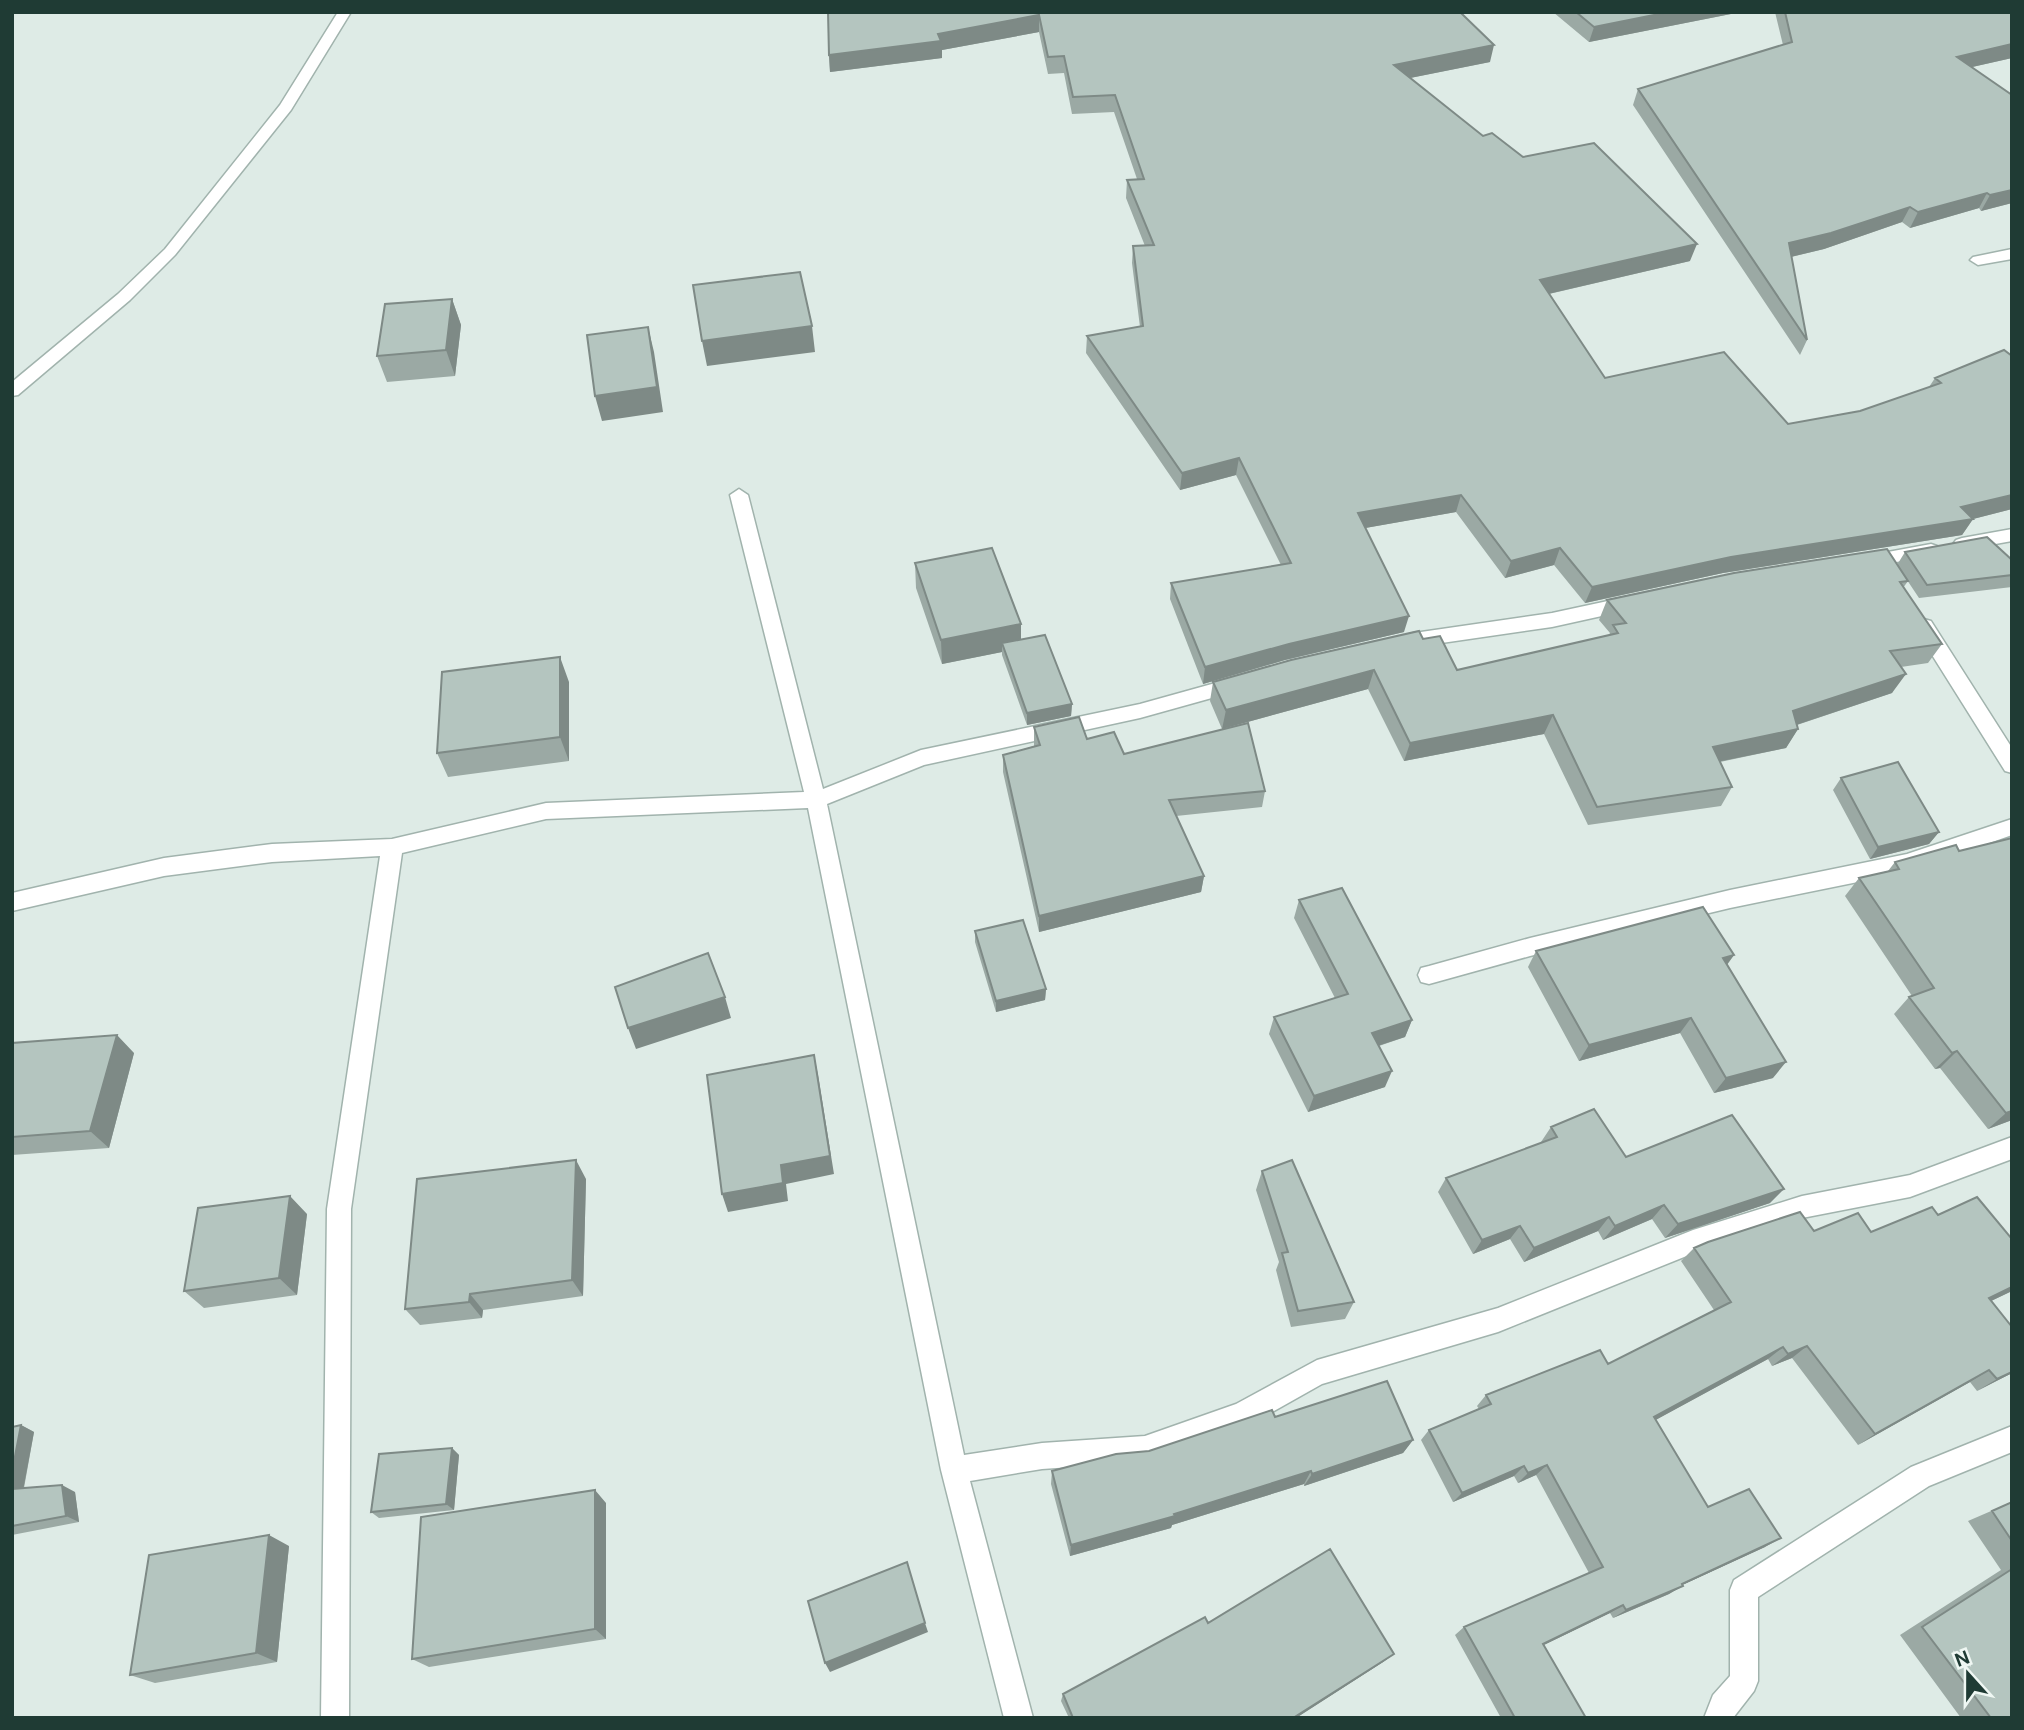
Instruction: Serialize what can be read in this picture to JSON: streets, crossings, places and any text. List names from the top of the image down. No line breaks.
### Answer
{"north":"top"}
